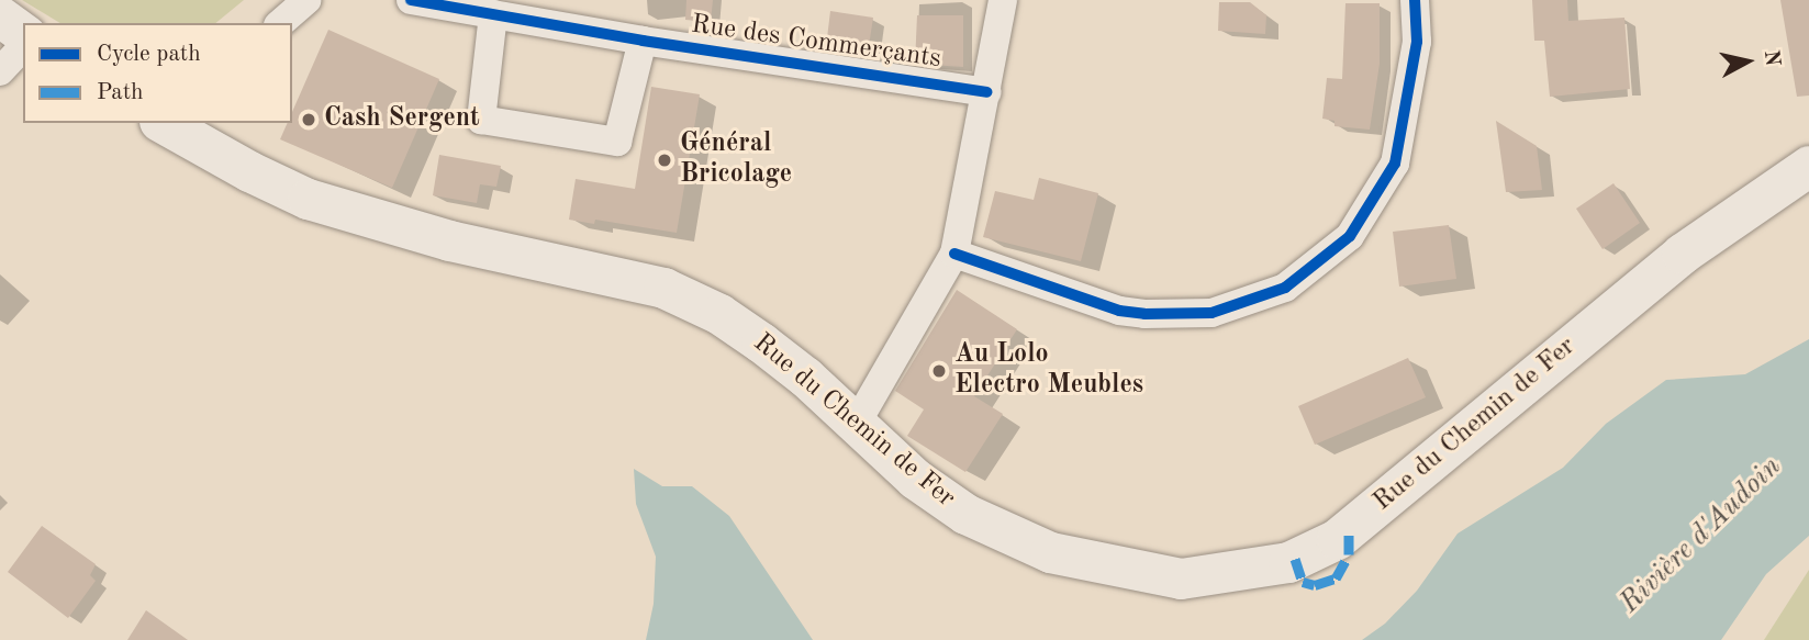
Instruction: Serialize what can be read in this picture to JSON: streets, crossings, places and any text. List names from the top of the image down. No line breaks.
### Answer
{"streets":{"main road":["Rue du Chemin de Fer"],"street":["Rue des Commerçants"]},"water":["Rivière d'Audoin"],"places":["Cash Sergent","Général Bricolage","Au Lolo Electro Meubles"],"legend":["Cycle path","Path"],"north":"right"}
